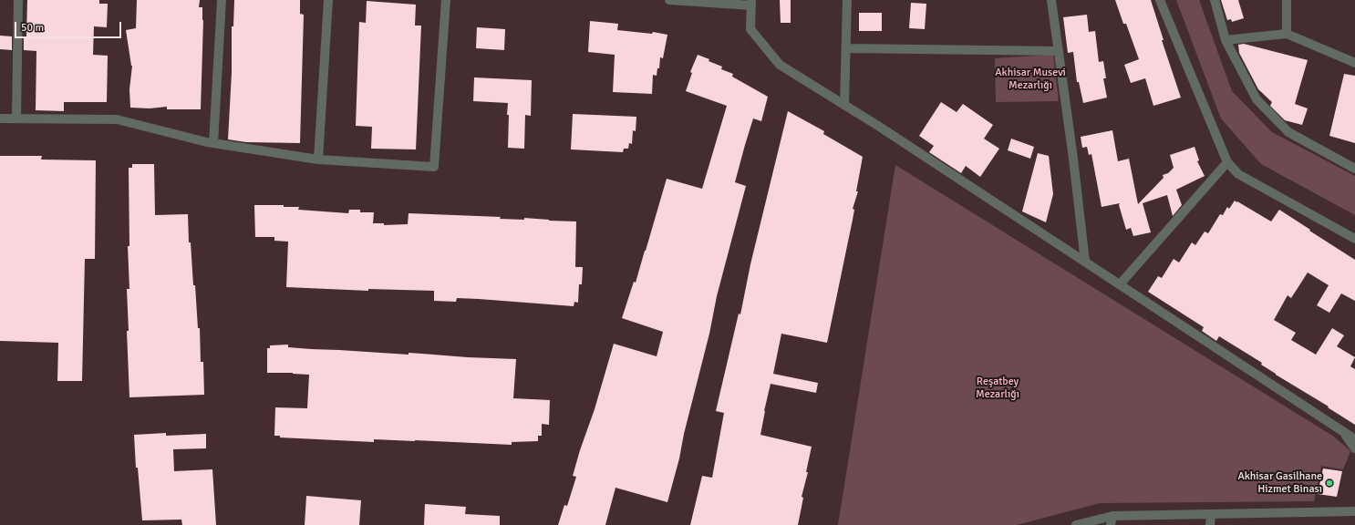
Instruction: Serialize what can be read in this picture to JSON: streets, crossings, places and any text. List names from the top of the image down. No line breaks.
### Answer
{"parks":["Akhisar Musevi Mezarlığı","Reşatbey Mezarlığı"],"places":["Akhisar Gasilhane Hizmet Binası"],"scale_bar":"50 m"}
